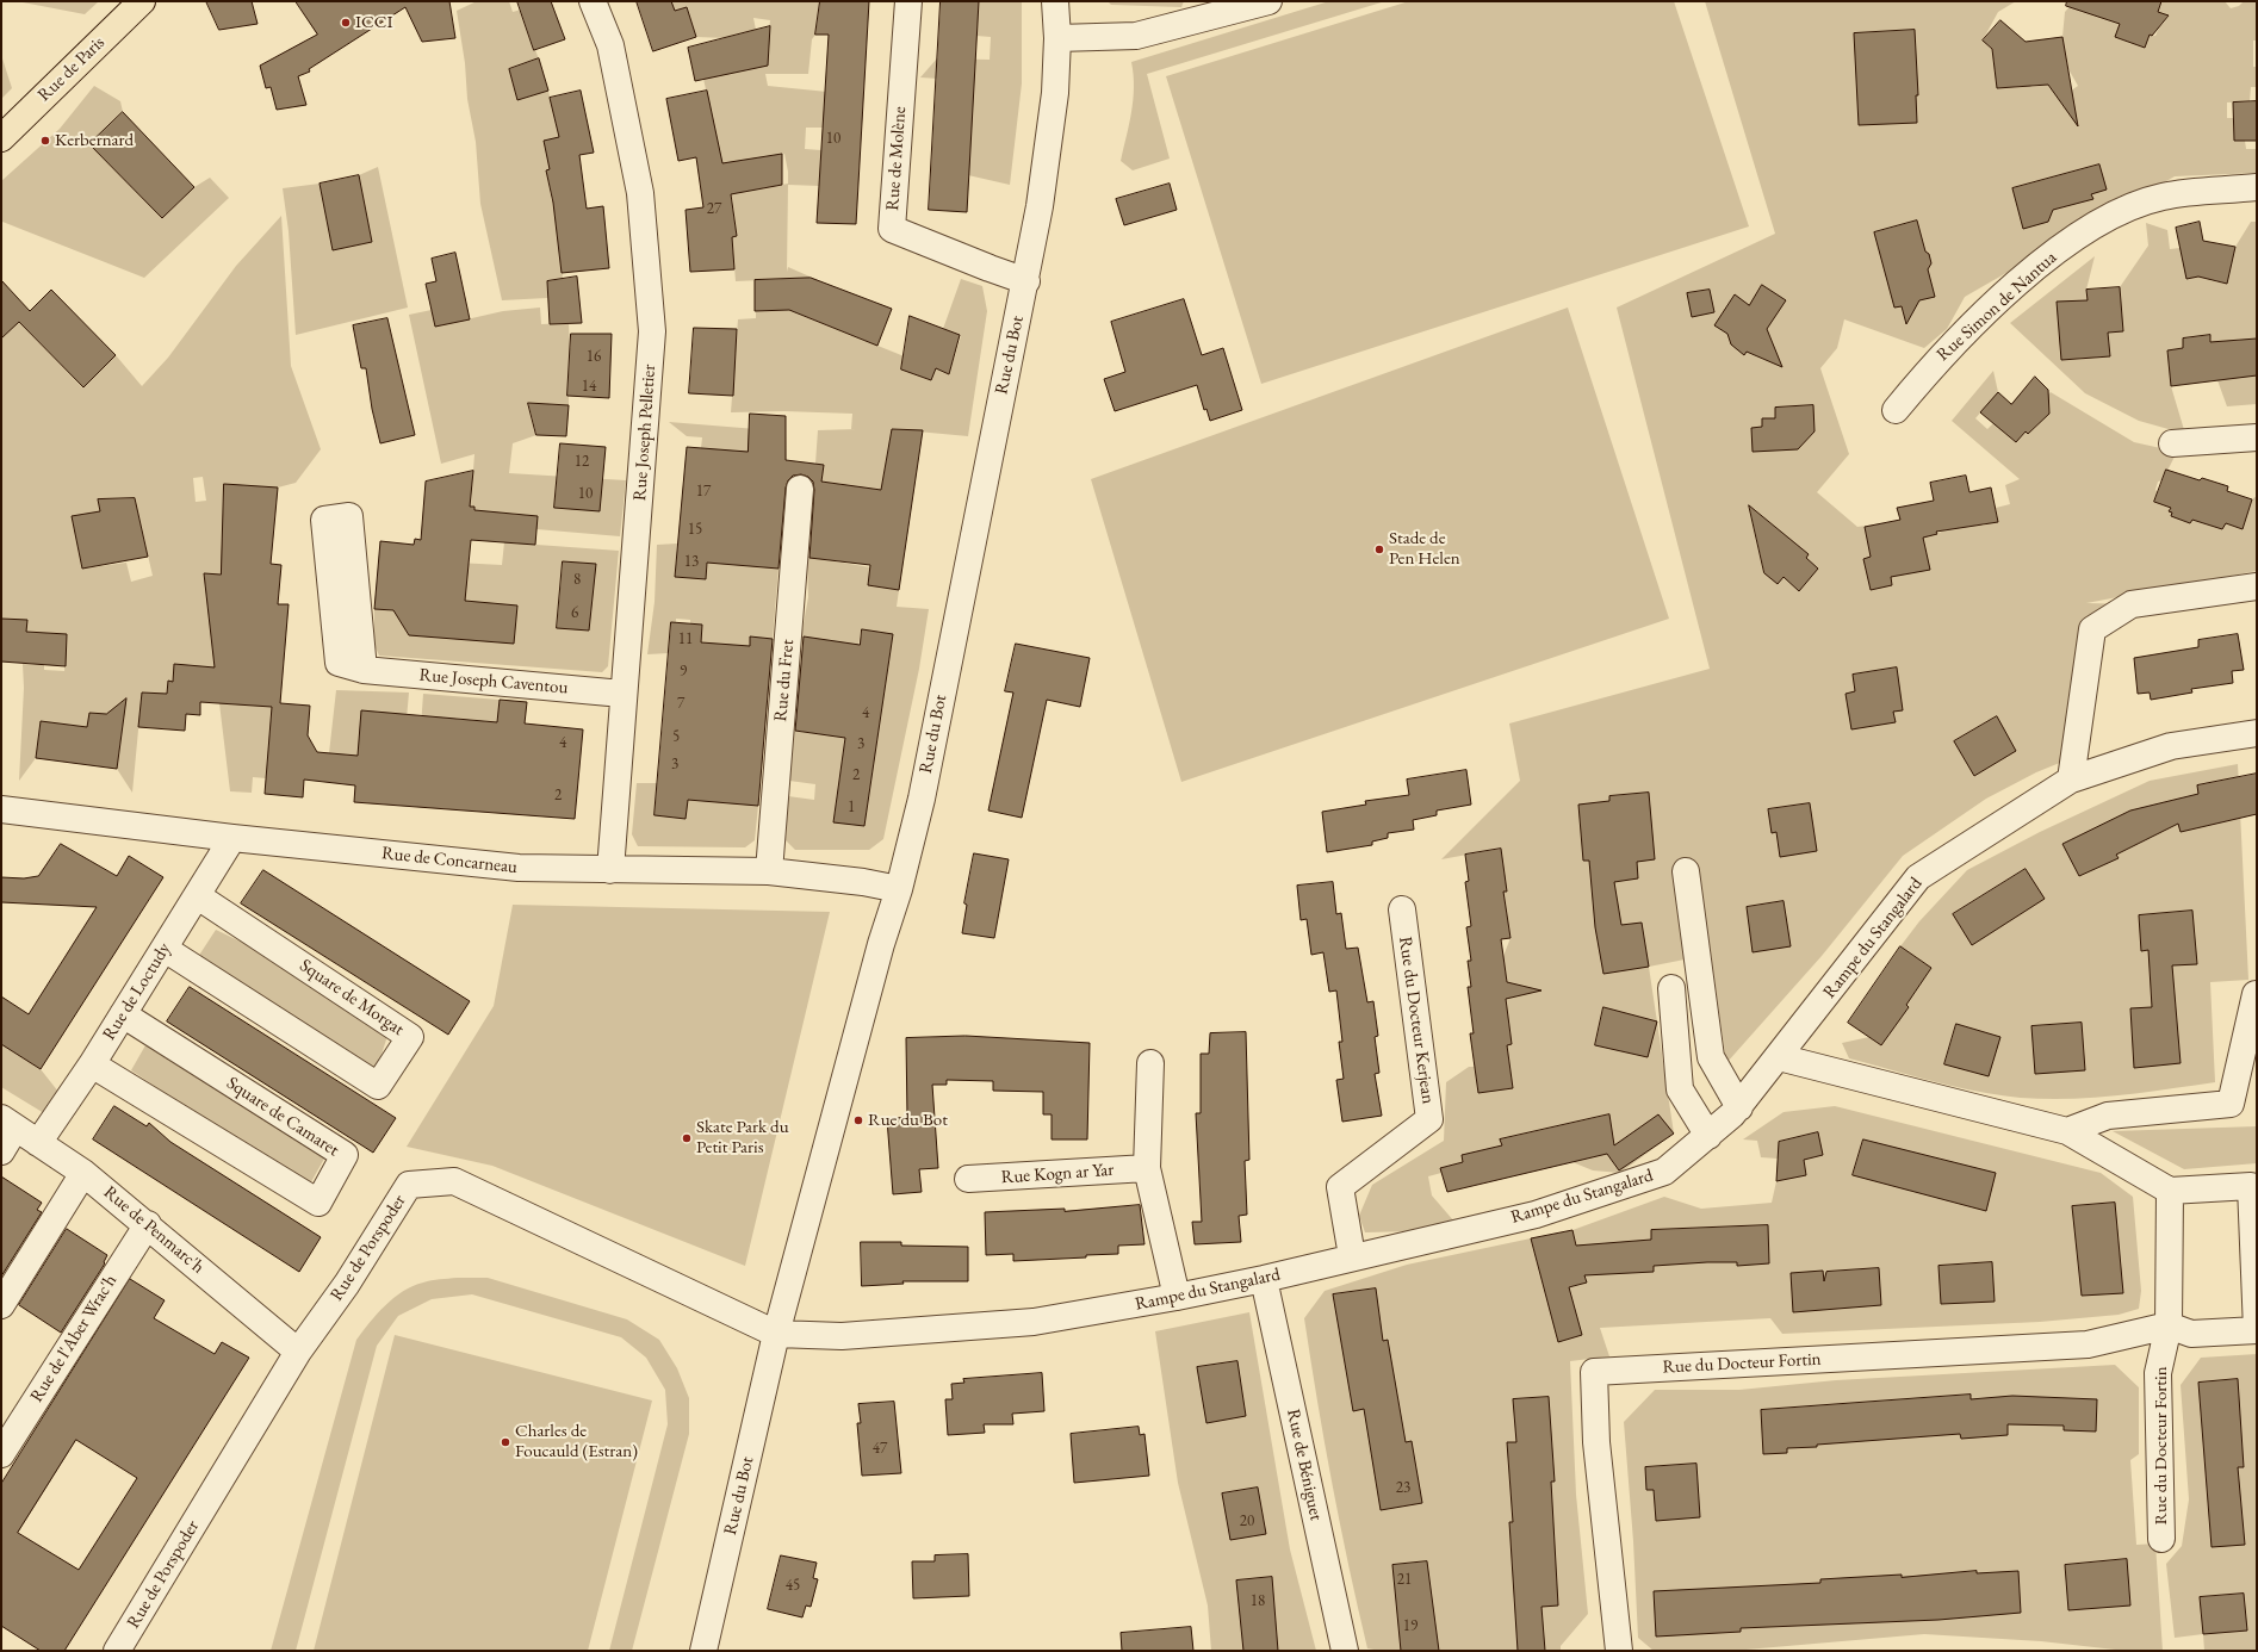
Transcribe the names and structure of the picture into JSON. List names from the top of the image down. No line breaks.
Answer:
{"streets":{"main road":["Rue de Paris"],"street":["Rue de Molène","Rue Simon de Nantua","Rue du Bot","Rue Joseph Pelletier","Rue du Fret","Rue Joseph Caventou","Rue de Concarneau","Rampe du Stangalard","Rue de Loctudy","Square de Morgat","Rue du Docteur Kerjean","Square de Camaret","Rue Kogn ar Yar","Rue de Penmarc'h","Rue de Porspoder","Rue de l'Aber Wrac'h","Rue du Docteur Fortin","Rue de Béniguet"]},"crossings":[["Rue de Molène","Rue du Bot"],["Rue du Bot","Rue de Concarneau"],["Rue du Bot","Rampe du Stangalard"],["Rue du Bot","Rue de Porspoder"],["Rue Joseph Pelletier","Rue Joseph Caventou"],["Rue Joseph Pelletier","Rue de Concarneau"],["Rue du Fret","Rue de Concarneau"],["Rue de Concarneau","Rue de Loctudy"],["Rampe du Stangalard","Rue du Docteur Kerjean"],["Rampe du Stangalard","Rue de Porspoder"],["Rampe du Stangalard","Rue de Béniguet"],["Rue de Loctudy","Square de Morgat"],["Rue de Loctudy","Square de Camaret"],["Rue de Loctudy","Rue de Penmarc'h"],["Rue de Penmarc'h","Rue de Porspoder"],["Rue de Penmarc'h","Rue de l'Aber Wrac'h"]],"places":["ICCI","Kerbernard","Stade de Pen Helen","Rue du Bot","Skate Park du Petit Paris","Charles de Foucauld (Estran)"],"house_numbers":["10","27","16","14","12","17","10","15","13","8","6","11","9","7","4","5","4","3","3","2","2","1","47","23","20","21","45","18","19"]}
